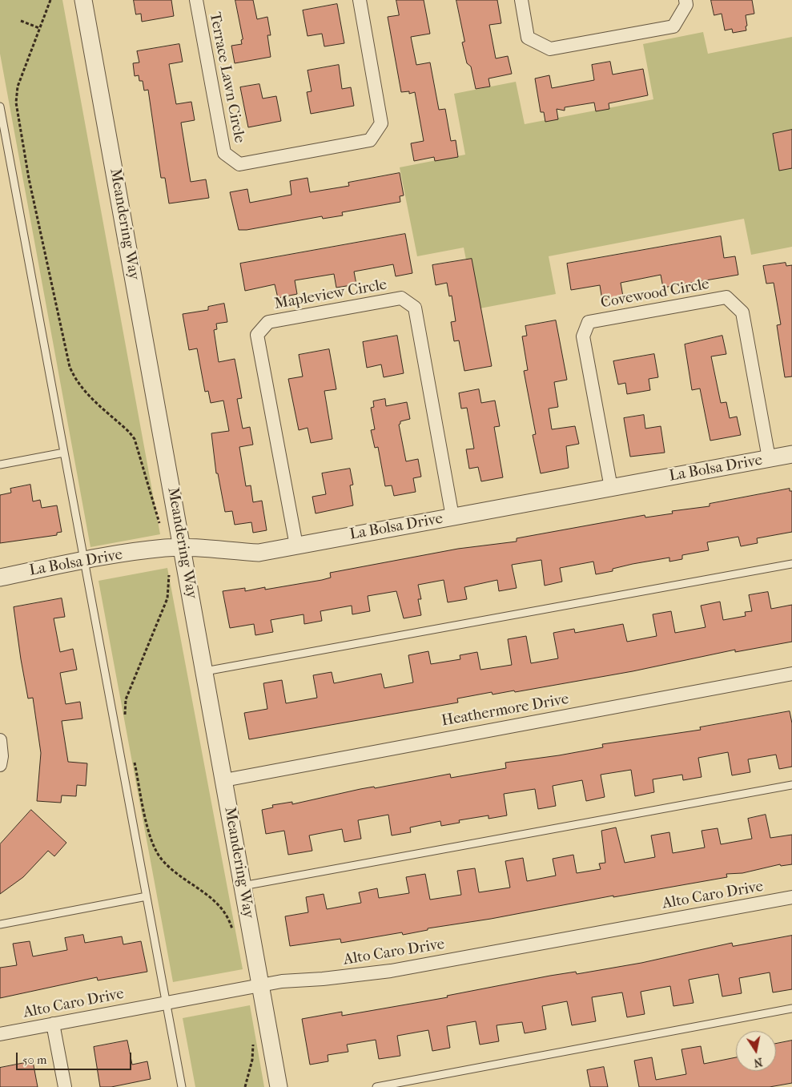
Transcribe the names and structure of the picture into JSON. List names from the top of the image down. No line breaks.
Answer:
{"streets":{"street":["Terrace Lawn Circle","Meandering Way","Covewood Circle","Mapleview Circle","La Bolsa Drive","Heathermore Drive","Alto Caro Drive"]},"crossings":[["Meandering Way","La Bolsa Drive"],["Meandering Way","Heathermore Drive"],["Meandering Way","Alto Caro Drive"],["Covewood Circle","La Bolsa Drive"],["Mapleview Circle","La Bolsa Drive"]],"scale_bar":"50 m","north":"bottom"}
